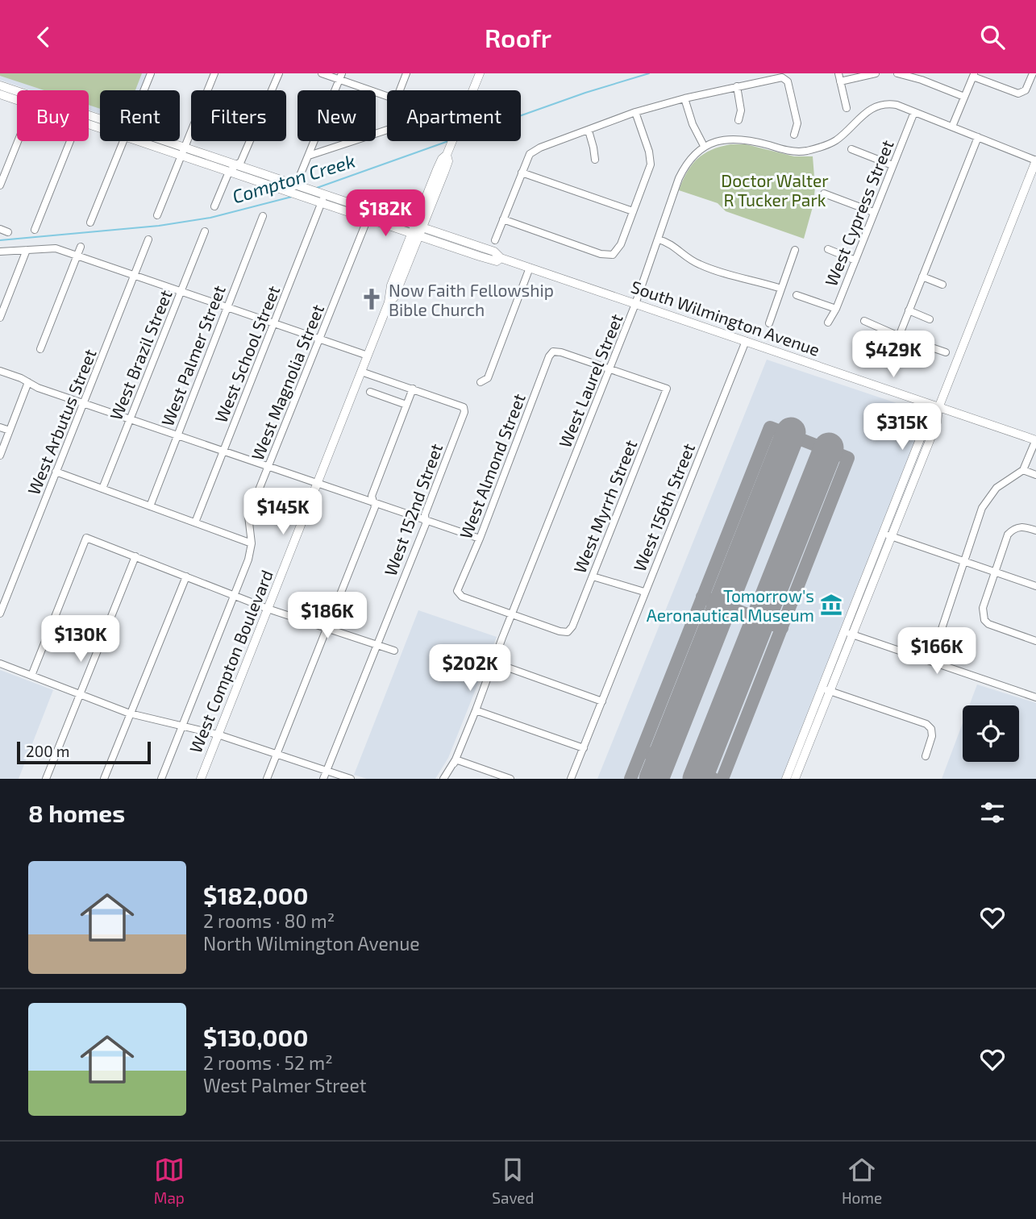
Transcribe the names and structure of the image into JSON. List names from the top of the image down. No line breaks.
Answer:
{"streets":{"main road":["South Wilmington Avenue","West Compton Boulevard"],"street":["West Cypress Street","West School Street","West Brazil Street","West Palmer Street","West Laurel Street","West Magnolia Street","West Arbutus Street","West Almond Street","West Myrrh Street","West 156th Street","West 152nd Street"]},"crossings":[["South Wilmington Avenue","West Laurel Street"],["South Wilmington Avenue","West 156th Street"],["South Wilmington Avenue","West Compton Boulevard"],["West Laurel Street","West Almond Street"],["West Laurel Street","West Myrrh Street"],["West Almond Street","West Myrrh Street"]],"water":["Compton Creek"],"parks":["Doctor Walter R Tucker Park"],"places":{"church":["Now Faith Fellowship Bible Church"],"museum":["Tomorrow's Aeronautical Museum"]},"scale_bar":"200 m","page":{"header":"Roofr","chip":["Buy","Rent","Filters","New","Apartment"],"price":["$182K","$429K","$315K","$145K","$186K","$130K","$166K","$202K"],"scale":"200 m","heading":"8 homes","list":[{"name":"$182,000","note":"2 rooms · 80 m² · North Wilmington Avenue"},{"name":"$130,000","note":"2 rooms · 52 m² · West Palmer Street"}],"tabs":["Map","Saved","Home"]}}
